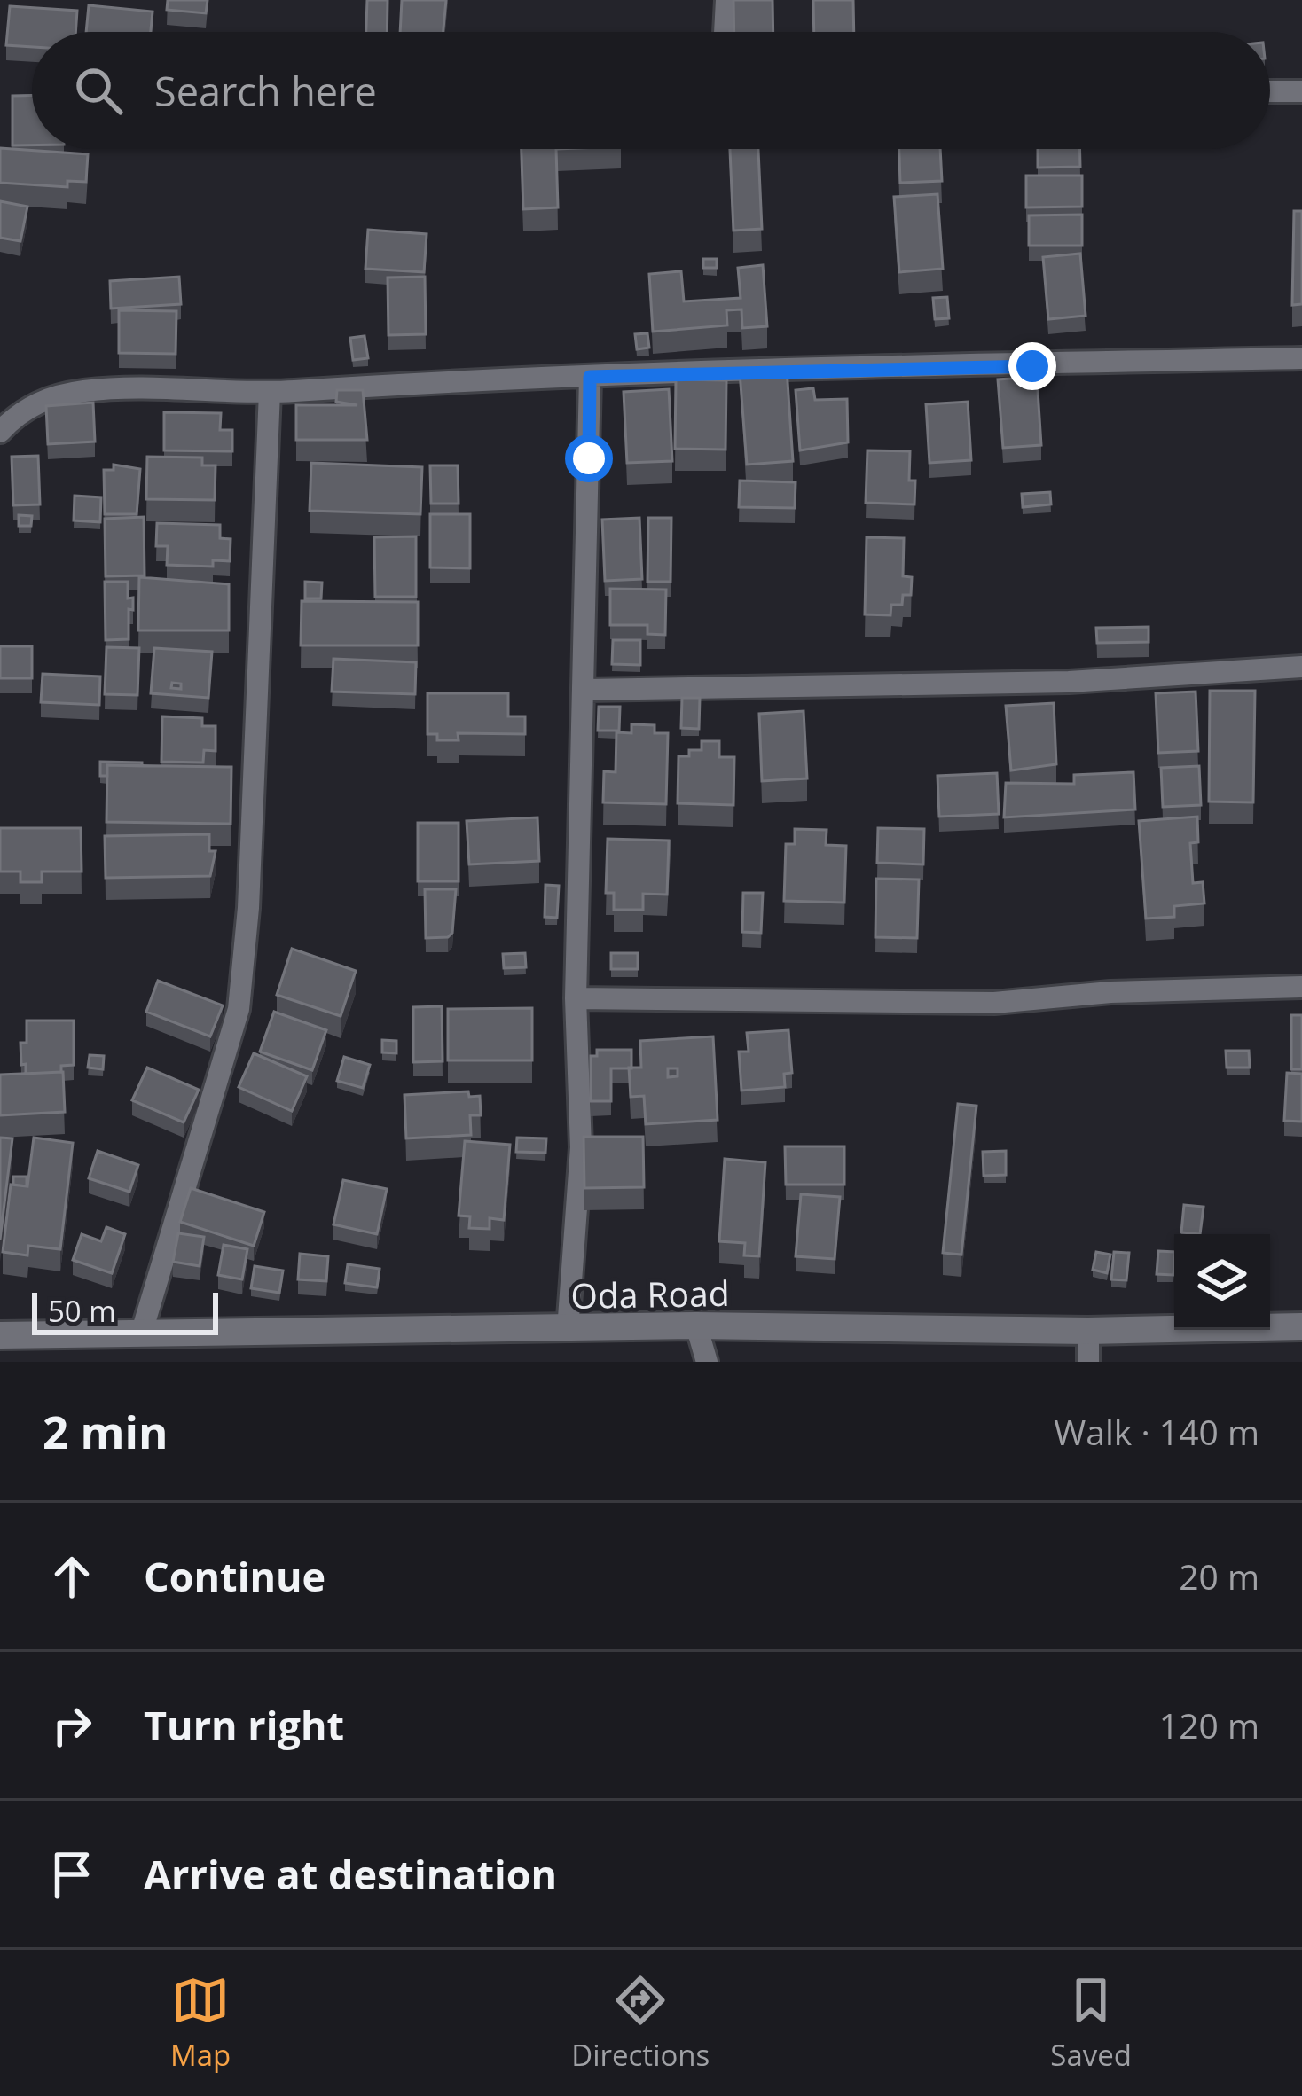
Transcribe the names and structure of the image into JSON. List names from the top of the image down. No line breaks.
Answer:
{"streets":{"street":["Oda Road"]},"scale_bar":"50 m","page":{"search":"Search here","scale":"50 m","heading":["2 min","Walk · 140 m"],"list":[["Continue","20 m"],["Turn right","120 m"],"Arrive at destination"],"nav":["Map","Directions","Saved"]}}
